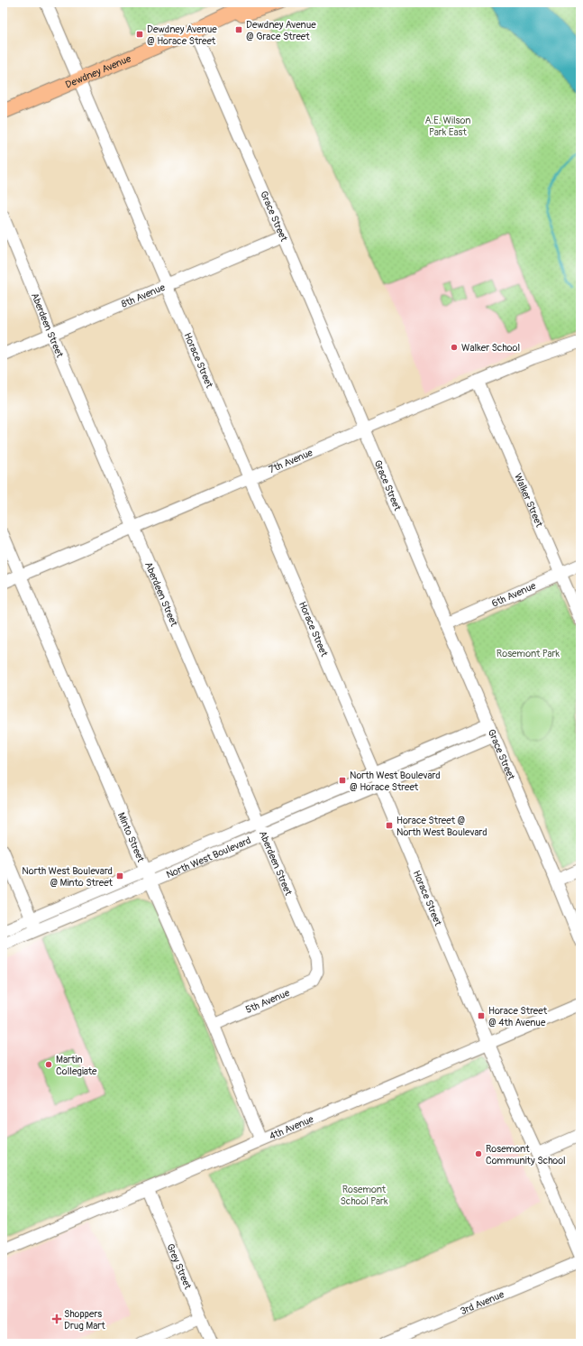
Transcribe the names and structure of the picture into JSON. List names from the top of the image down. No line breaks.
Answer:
{"streets":{"main road":["Dewdney Avenue"],"street":["Grace Street","8th Avenue","Aberdeen Street","Horace Street","7th Avenue","Walker Street","6th Avenue","Minto Street","North West Boulevard","5th Avenue","4th Avenue","Grey Street","3rd Avenue"]},"crossings":[["Dewdney Avenue","Grace Street"],["Dewdney Avenue","Horace Street"],["Grace Street","8th Avenue"],["Grace Street","7th Avenue"],["Grace Street","6th Avenue"],["Grace Street","North West Boulevard"],["8th Avenue","Aberdeen Street"],["8th Avenue","Horace Street"],["Aberdeen Street","7th Avenue"],["Aberdeen Street","North West Boulevard"],["Aberdeen Street","5th Avenue"],["Horace Street","7th Avenue"],["Horace Street","North West Boulevard"],["Horace Street","4th Avenue"],["7th Avenue","Walker Street"],["7th Avenue","Minto Street"],["Walker Street","6th Avenue"],["Minto Street","North West Boulevard"],["Minto Street","5th Avenue"],["Minto Street","4th Avenue"],["4th Avenue","Grey Street"]],"parks":["A.E. Wilson Park East","Rosemont Park","Rosemont School Park"],"places":{"transit":["Dewdney Avenue @ Grace Street","Dewdney Avenue @ Horace Street","North West Boulevard @ Horace Street","Horace Street @ North West Boulevard","North West Boulevard @ Minto Street","Horace Street @ 4th Avenue"],"other":["Walker School","Martin Collegiate","Rosemont Community School"],"health":["Shoppers Drug Mart"]}}
